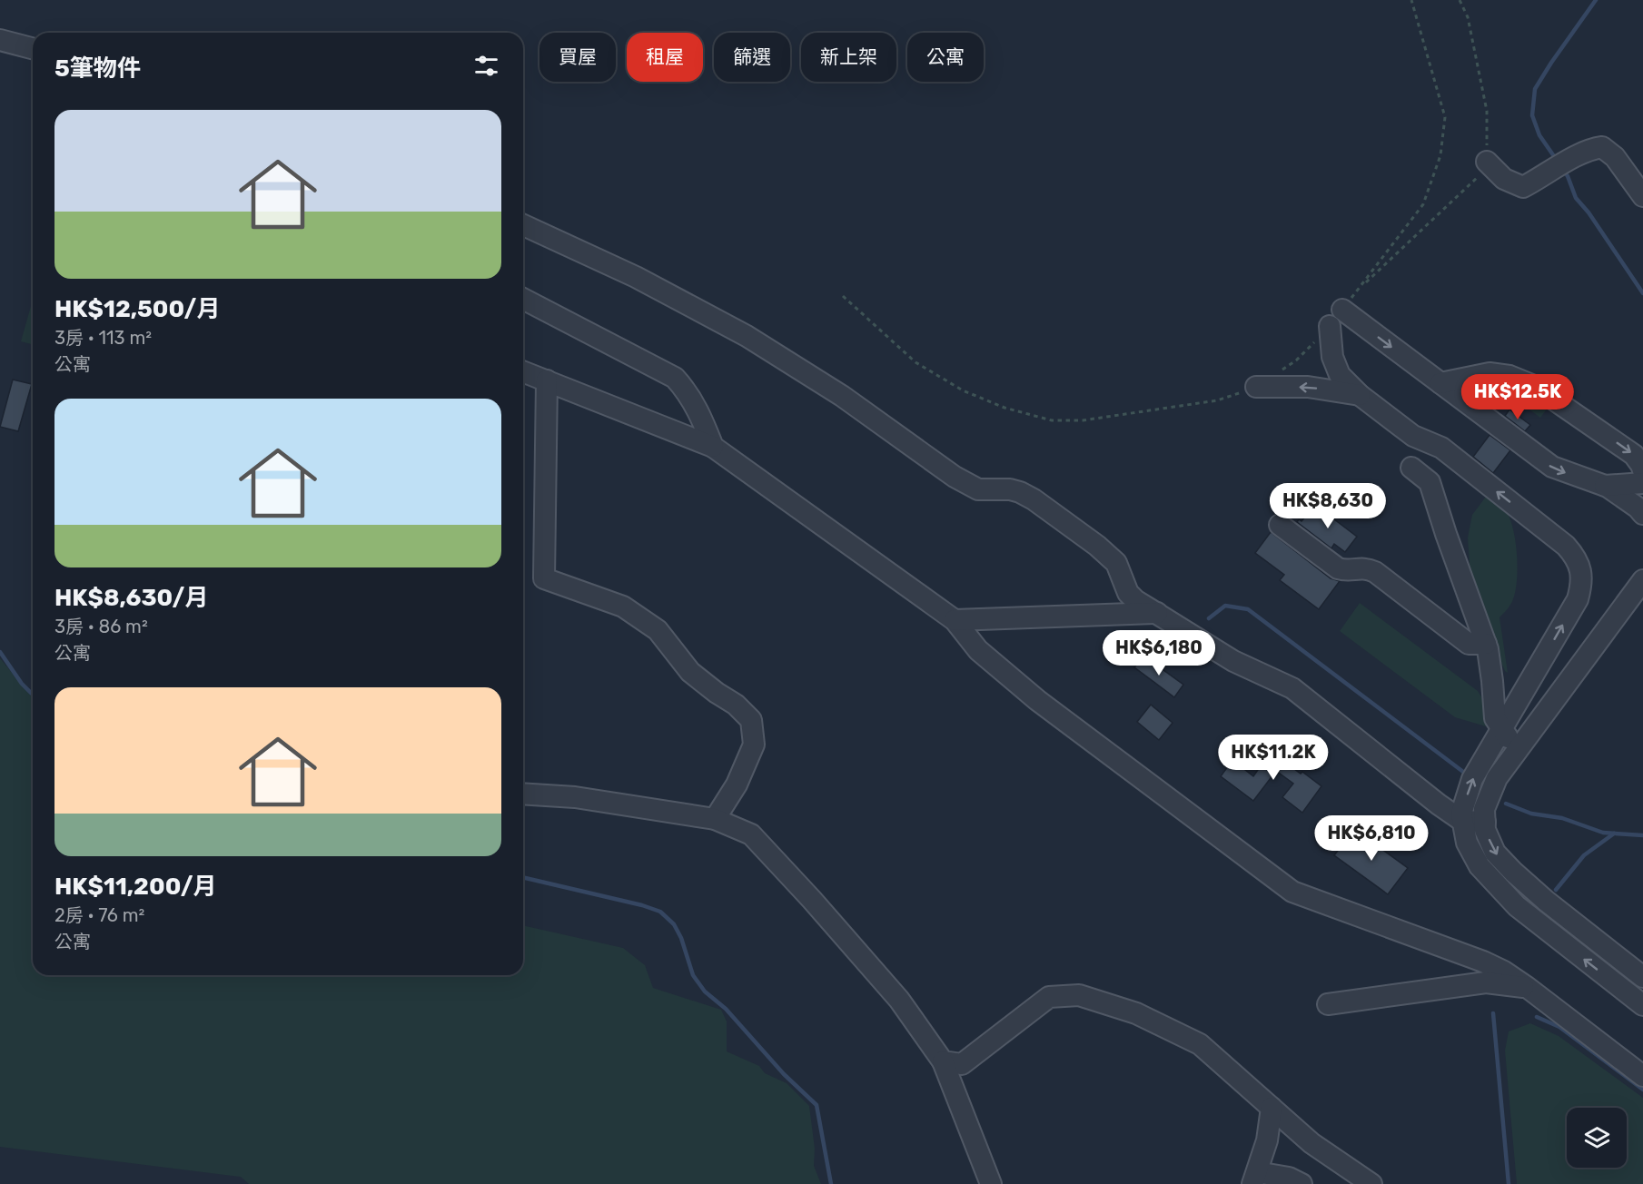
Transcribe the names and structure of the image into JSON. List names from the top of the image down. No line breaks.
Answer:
{"page":{"chip":["買屋","租屋","篩選","新上架","公寓"],"heading":"5筆物件","list":[{"name":"HK$12,500/月","note":"3房 · 113 m² · 公寓"},{"name":"HK$8,630/月","note":"3房 · 86 m² · 公寓"},{"name":"HK$11,200/月","note":"2房 · 76 m² · 公寓"}],"price":["HK$12.5K","HK$8,630","HK$6,180","HK$11.2K","HK$6,810"]}}
